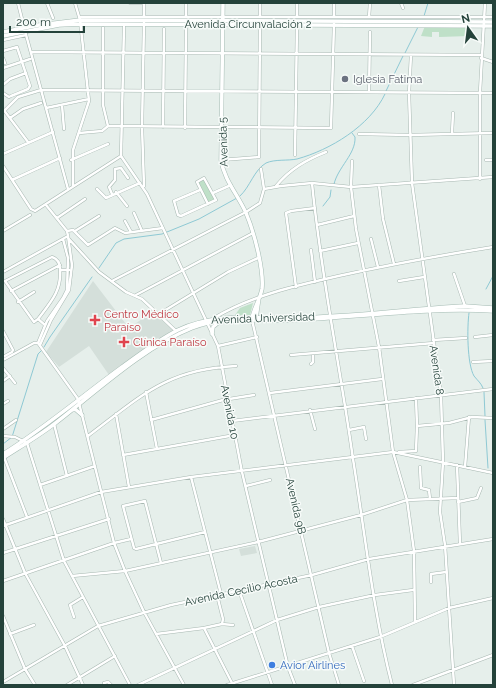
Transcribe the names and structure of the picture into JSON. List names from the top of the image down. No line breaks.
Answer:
{"streets":{"street":["Avenida Circunvalación 2","Avenida 5","Avenida Universidad","Avenida 8","Avenida 10","Avenida 9B","Avenida Cecilio Acosta"]},"crossings":[["Avenida Circunvalación 2","Avenida 5"],["Avenida 5","Avenida Universidad"],["Avenida 5","Avenida 9B"],["Avenida Universidad","Avenida 8"],["Avenida Universidad","Avenida 10"],["Avenida Universidad","Avenida 9B"],["Avenida 8","Avenida Cecilio Acosta"],["Avenida 10","Avenida Cecilio Acosta"],["Avenida 9B","Avenida Cecilio Acosta"]],"places":{"other":["Iglesia Fatima","Avior Airlines"],"health":["Centro Médico Paraíso","Clínica Paraíso"]},"scale_bar":"200 m","north":"top"}
